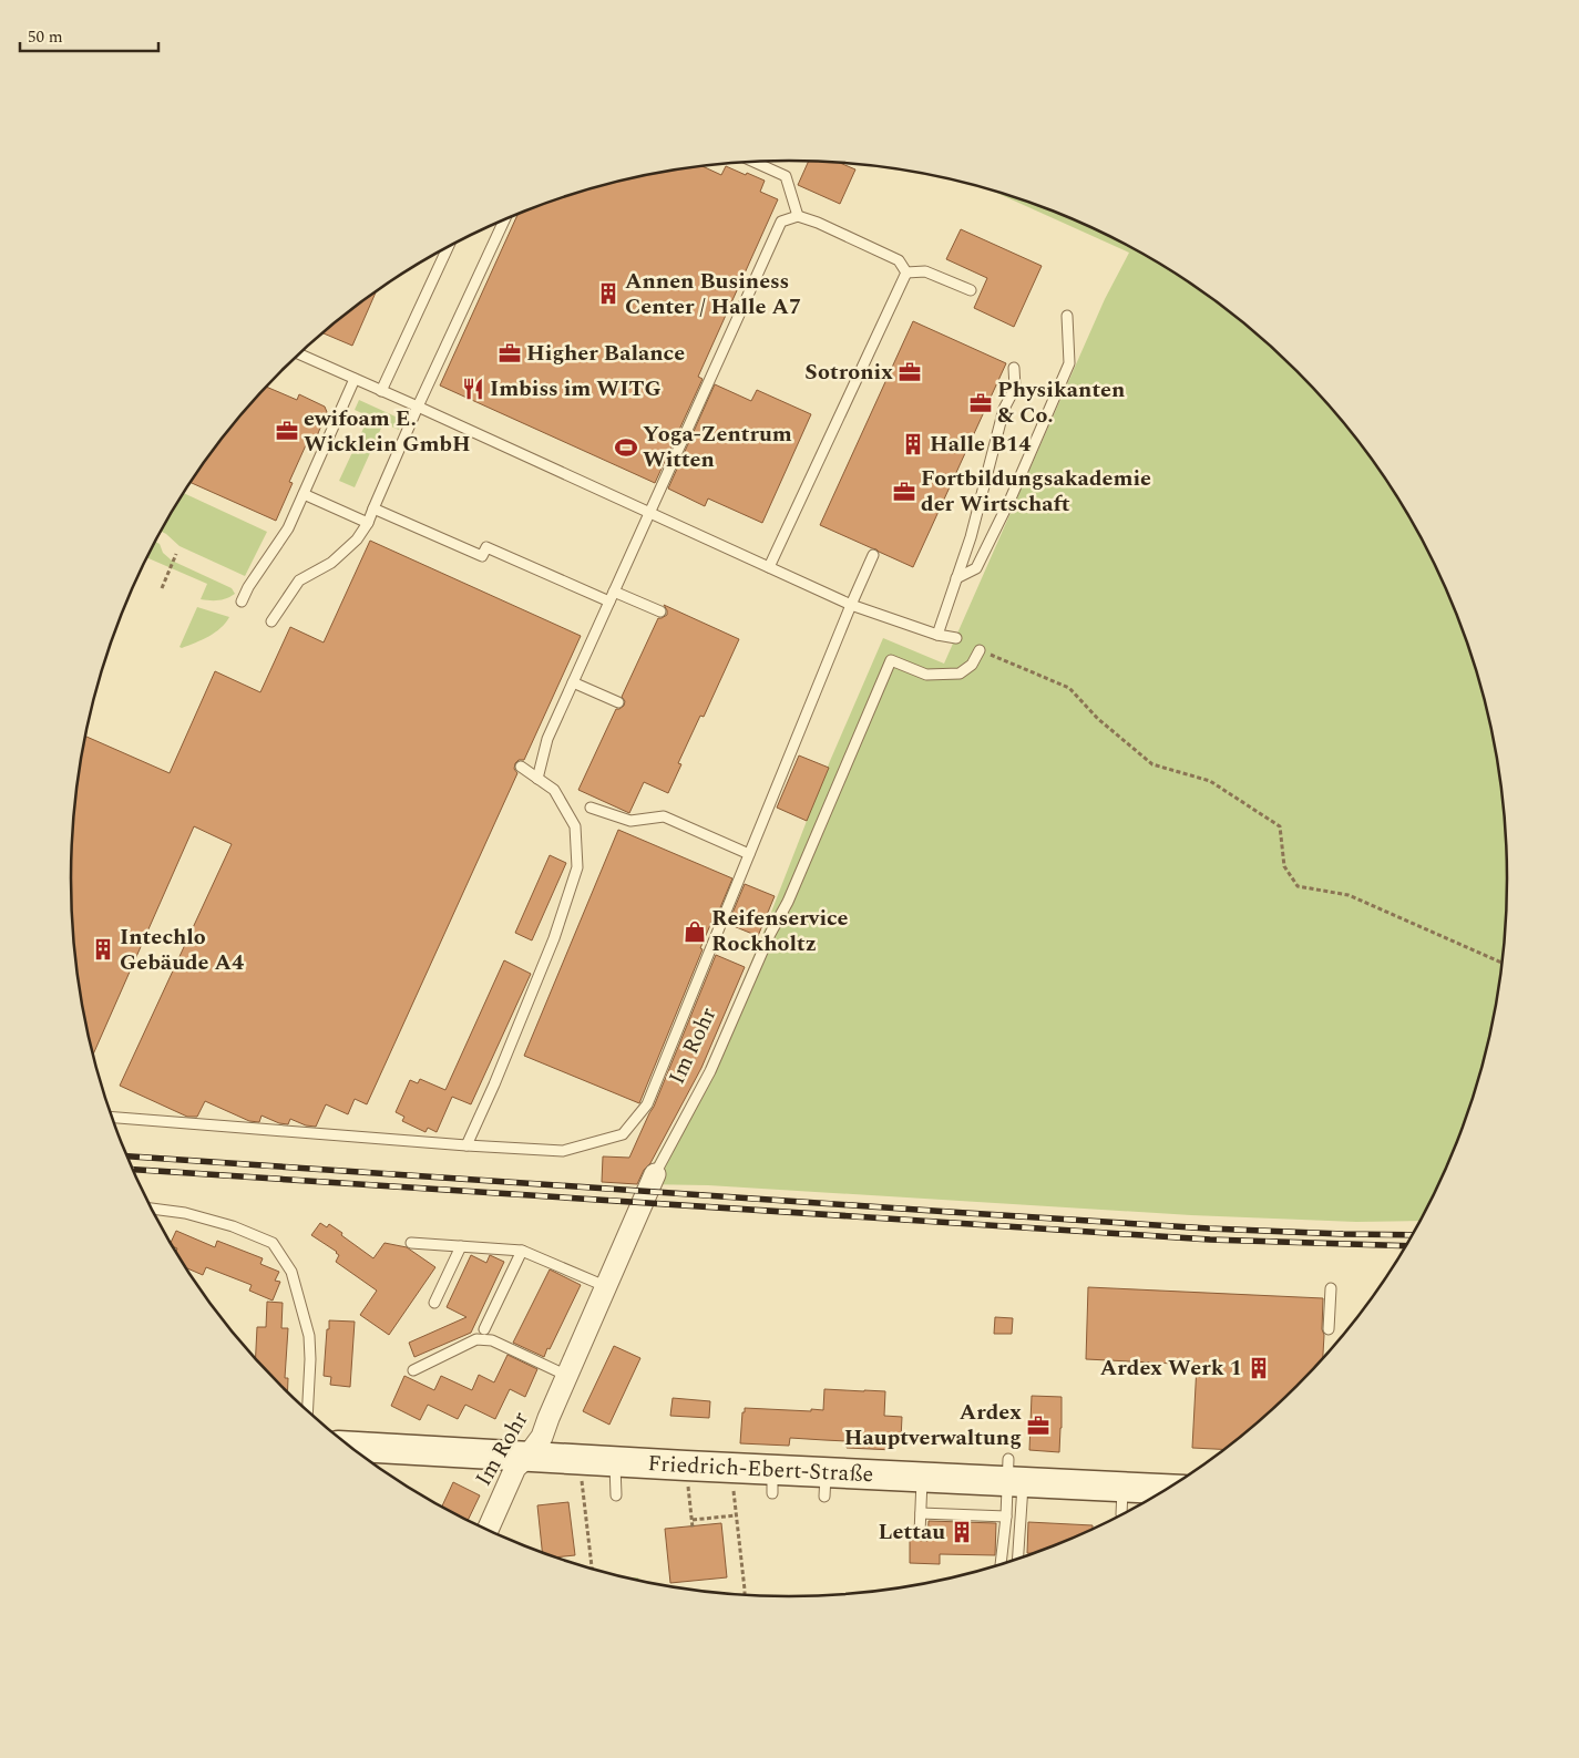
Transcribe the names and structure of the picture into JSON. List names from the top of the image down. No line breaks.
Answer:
{"streets":{"street":["Im Rohr","Friedrich-Ebert-Straße"]},"crossings":[["Im Rohr","Friedrich-Ebert-Straße"]],"places":{"building":["Annen Business Center / Halle A7","Halle B14","Intechlo Gebäude A4","Ardex Werk 1","Lettau"],"office":["Higher Balance","Sotronix","Physikanten & Co.","ewifoam E. Wicklein GmbH","Fortbildungsakademie der Wirtschaft","Ardex Hauptverwaltung"],"restaurant":["Imbiss im WITG"],"sports":["Yoga-Zentrum Witten"],"shop":["Reifenservice Rockholtz"]},"scale_bar":"50 m"}
